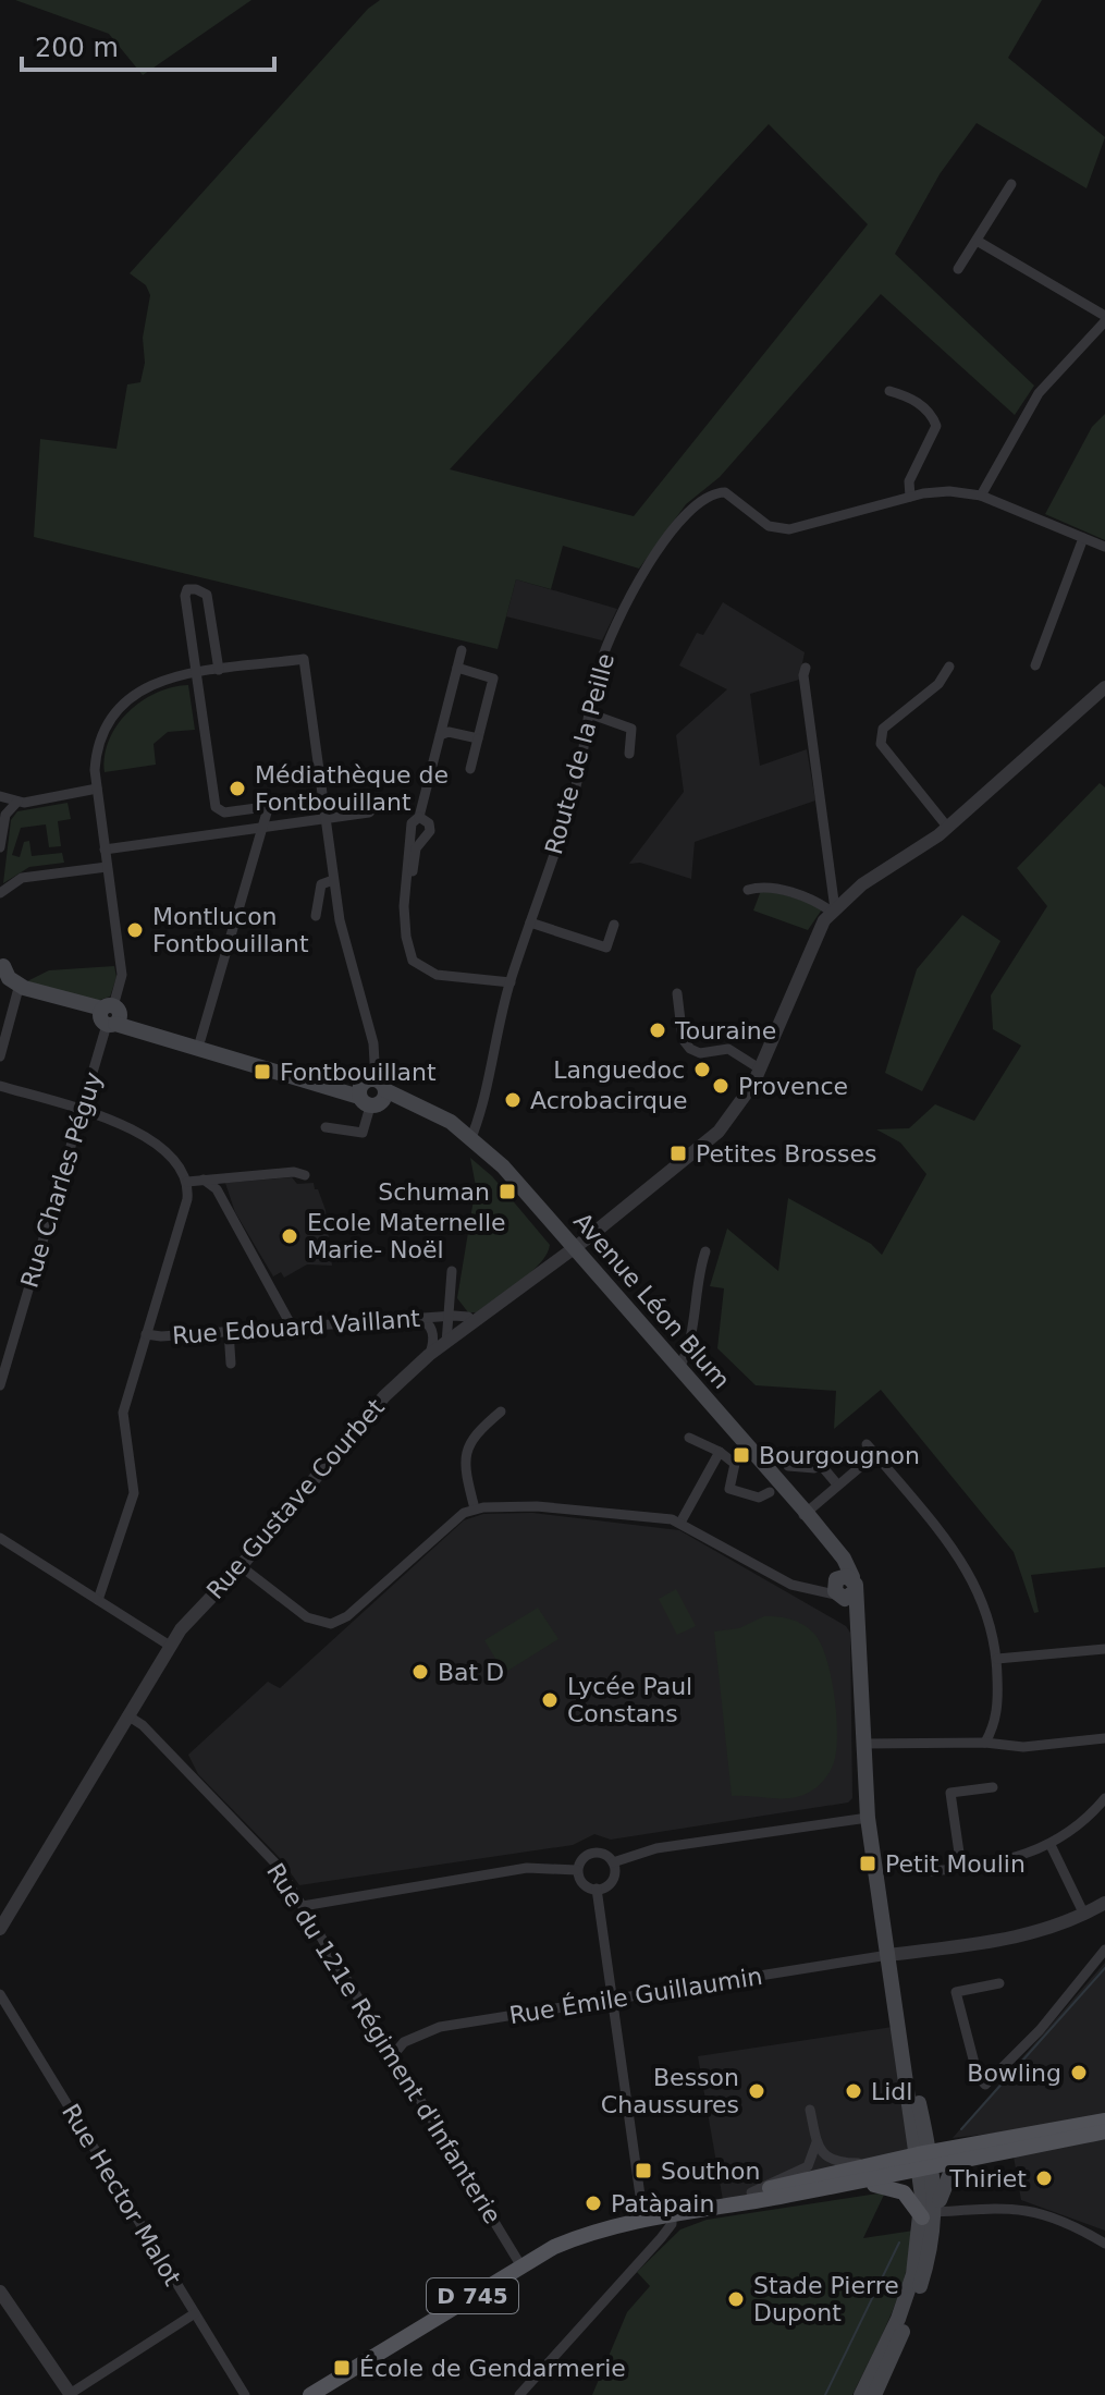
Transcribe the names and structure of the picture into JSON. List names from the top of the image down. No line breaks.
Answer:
{"streets":{"main road":["Avenue Léon Blum","D 745"],"street":["Route de la Peille","Rue Charles Péguy","Rue Edouard Vaillant","Rue Gustave Courbet","Rue Émile Guillaumin","Rue du 121e Régiment d'Infanterie","Rue Hector Malot"]},"crossings":[["Route de la Peille","Avenue Léon Blum"],["Rue Charles Péguy","Avenue Léon Blum"],["Avenue Léon Blum","Rue Gustave Courbet"],["Avenue Léon Blum","Rue Émile Guillaumin"],["Avenue Léon Blum","D 745"],["Rue Gustave Courbet","Rue du 121e Régiment d'Infanterie"],["Rue Émile Guillaumin","Rue du 121e Régiment d'Infanterie"],["Rue du 121e Régiment d'Infanterie","D 745"]],"places":{"other":["Médiathèque de Fontbouillant","Montlucon Fontbouillant","Touraine","Languedoc","Provence","Acrobacirque","Ecole Maternelle Marie- Noël","Bat D","Lycée Paul Constans","Bowling","Besson Chaussures","Lidl","Thiriet","Patàpain","Stade Pierre Dupont"],"transit":["Fontbouillant","Petites Brosses","Schuman","Bourgougnon","Petit Moulin","Southon","École de Gendarmerie"]},"scale_bar":"200 m"}
